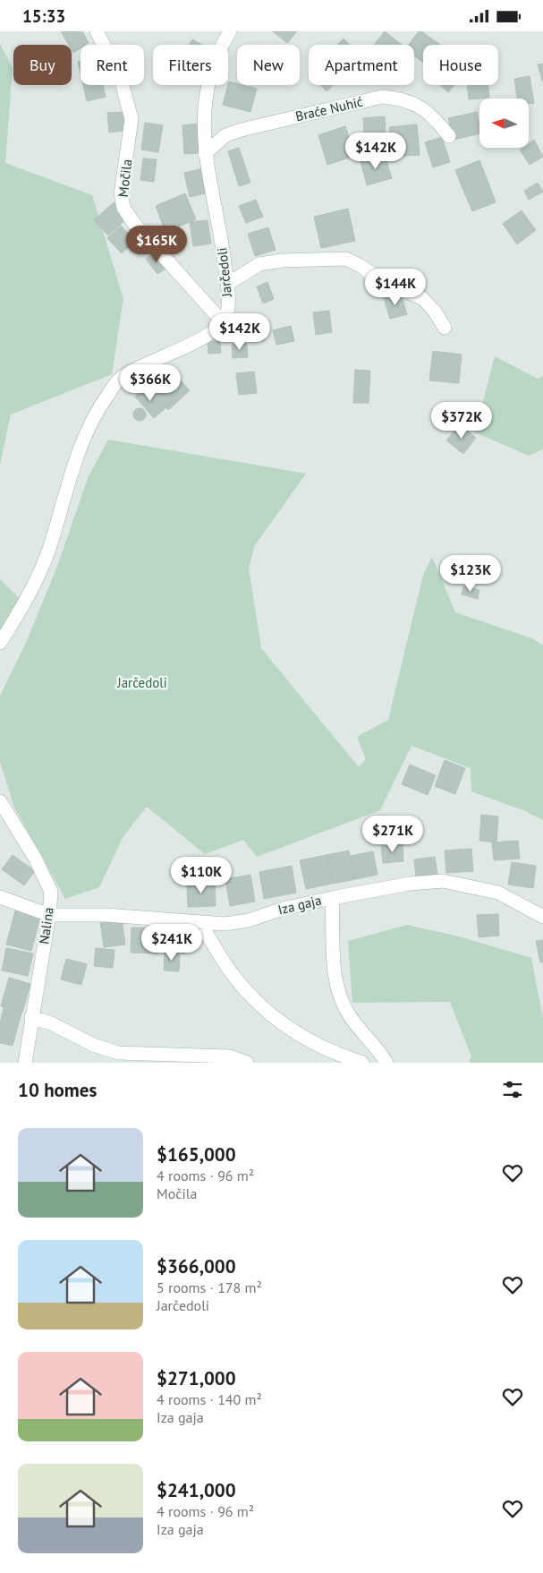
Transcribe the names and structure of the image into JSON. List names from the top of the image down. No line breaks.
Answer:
{"streets":{"street":["Braće Nuhić","Močila","Jarčedoli","Iza gaja","Nalina"]},"crossings":[["Braće Nuhić","Jarčedoli"],["Močila","Jarčedoli"],["Iza gaja","Nalina"]],"parks":["Jarčedoli"],"north":"left","page":{"status":"15:33","chip":["Buy","Rent","Filters","New","Apartment","House"],"price":["$142K","$165K","$144K","$142K","$366K","$372K","$123K","$271K","$110K","$241K"],"heading":"10 homes","list":[{"name":"$165,000","note":"4 rooms · 96 m² · Močila"},{"name":"$366,000","note":"5 rooms · 178 m² · Jarčedoli"},{"name":"$271,000","note":"4 rooms · 140 m² · Iza gaja"},{"name":"$241,000","note":"4 rooms · 96 m² · Iza gaja"}]}}
